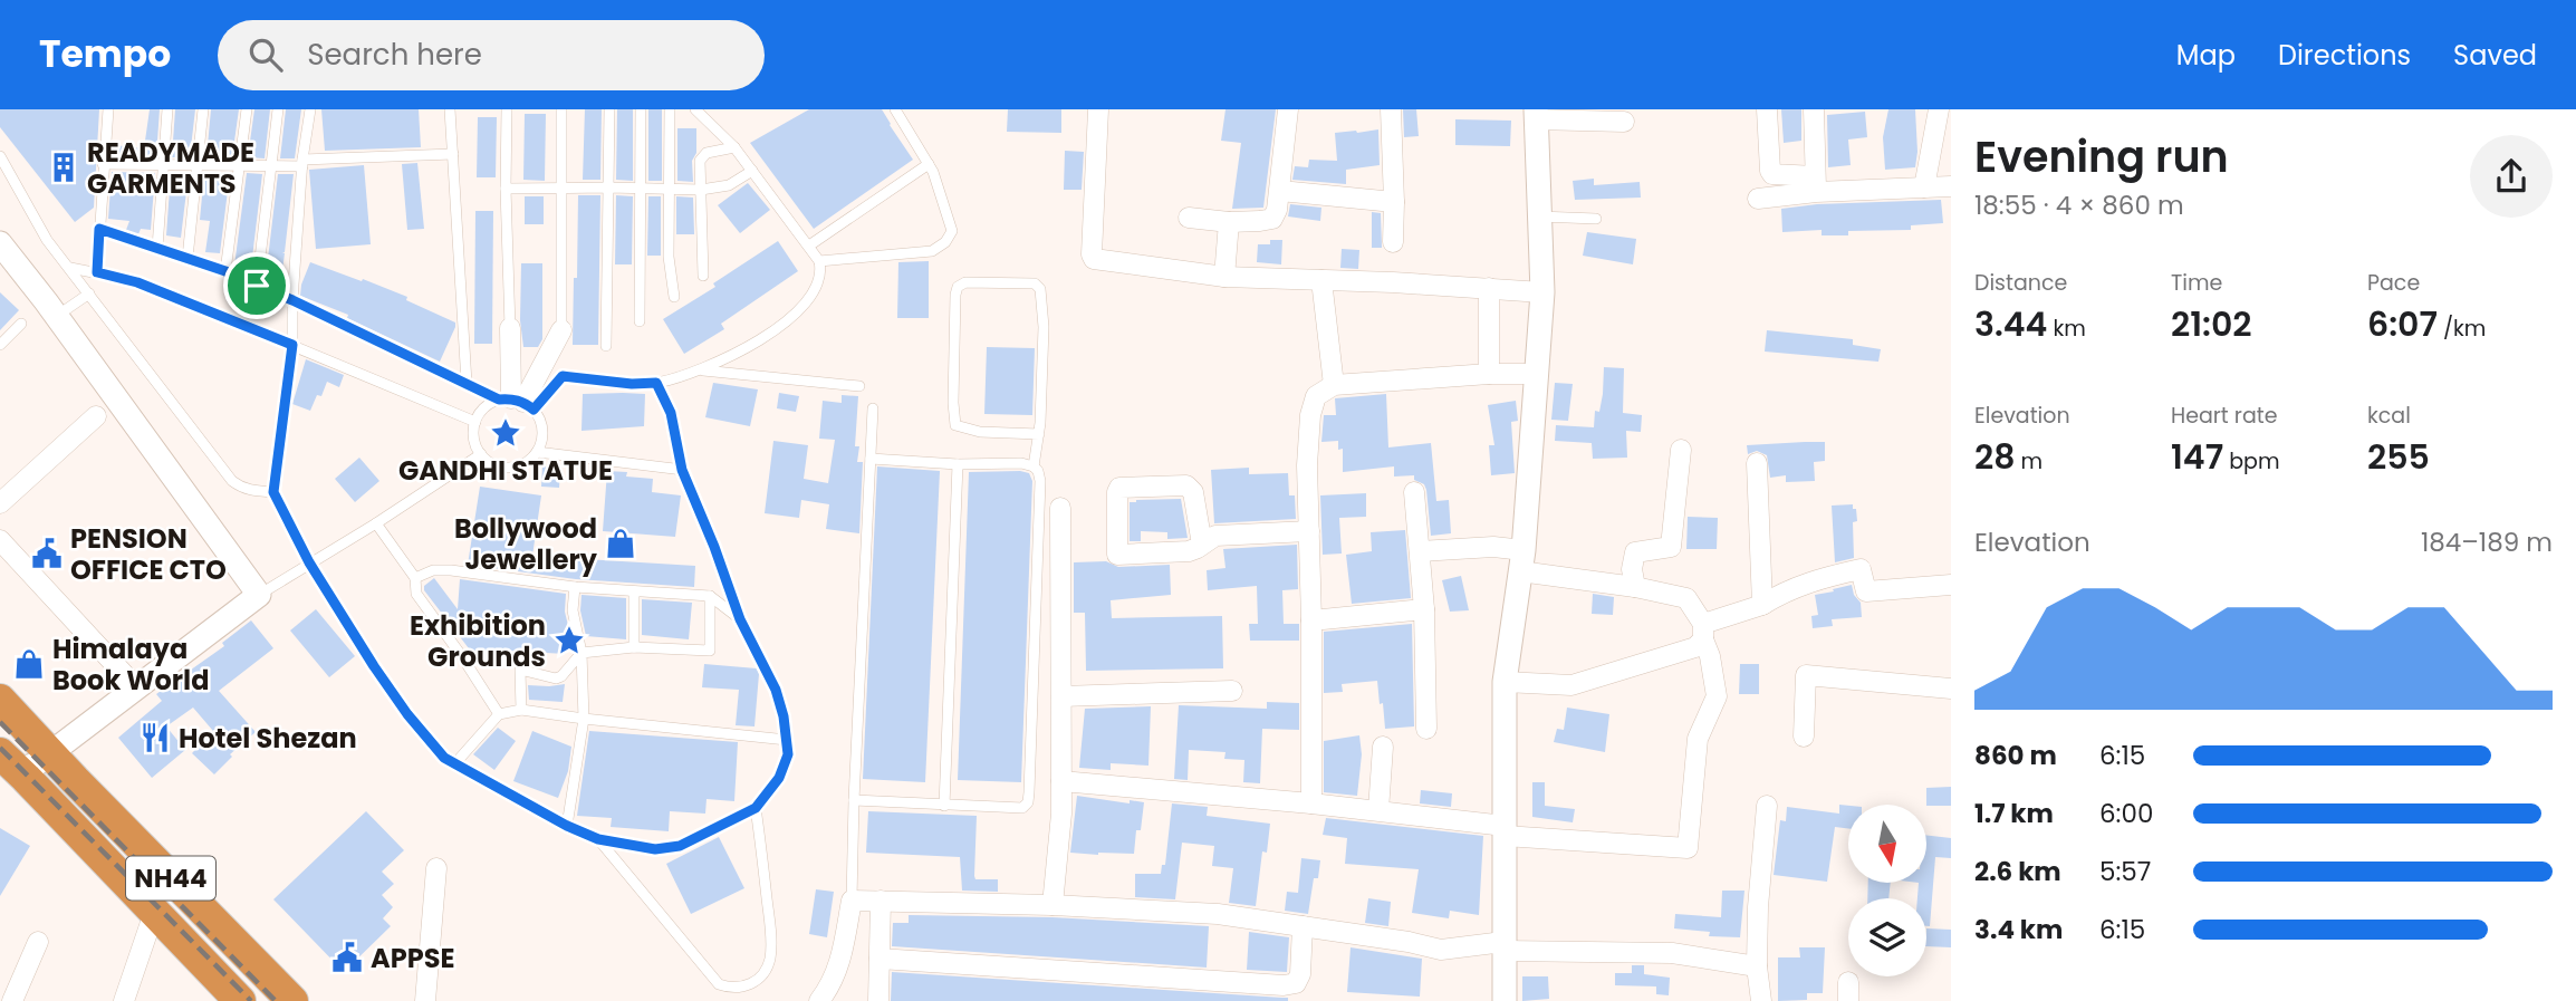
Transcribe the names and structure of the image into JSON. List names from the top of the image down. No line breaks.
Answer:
{"streets":{"highway":["NH44"]},"places":{"building":["READYMADE GARMENTS"],"place":["GANDHI STATUE","Exhibition Grounds"],"shop":["Bollywood Jewellery","Himalaya Book World"],"public building":["PENSION OFFICE CTO","APPSE"],"restaurant":["Hotel Shezan"]},"north":"bottom","page":{"header":"Tempo","search":"Search here","nav":["Map","Directions","Saved"],"heading":["Evening run","18:55 · 4 × 860 m"],"stats":[["Distance","3.44 km"],["Time","21:02"],["Pace","6:07 /km"],["Elevation","28 m"],["Heart rate","147 bpm"],["kcal","255"]],"chart":["Elevation","184–189 m"],"list":[{"name":"860 m","note":"6:15"},{"name":"1.7 km","note":"6:00"},{"name":"2.6 km","note":"5:57"},{"name":"3.4 km","note":"6:15"}]}}
